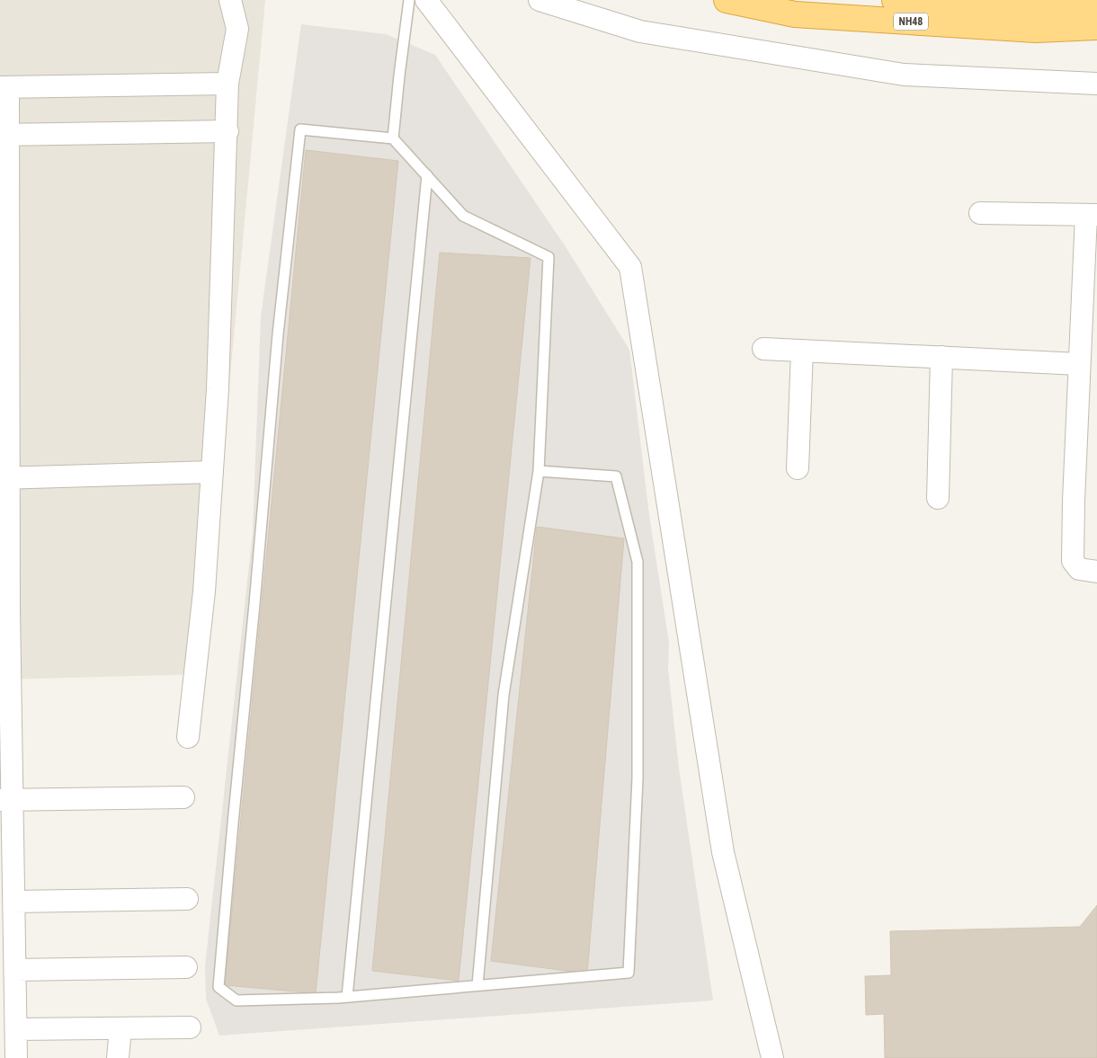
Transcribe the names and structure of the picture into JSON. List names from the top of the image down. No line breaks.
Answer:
{"streets":{"highway":["NH48"]}}
